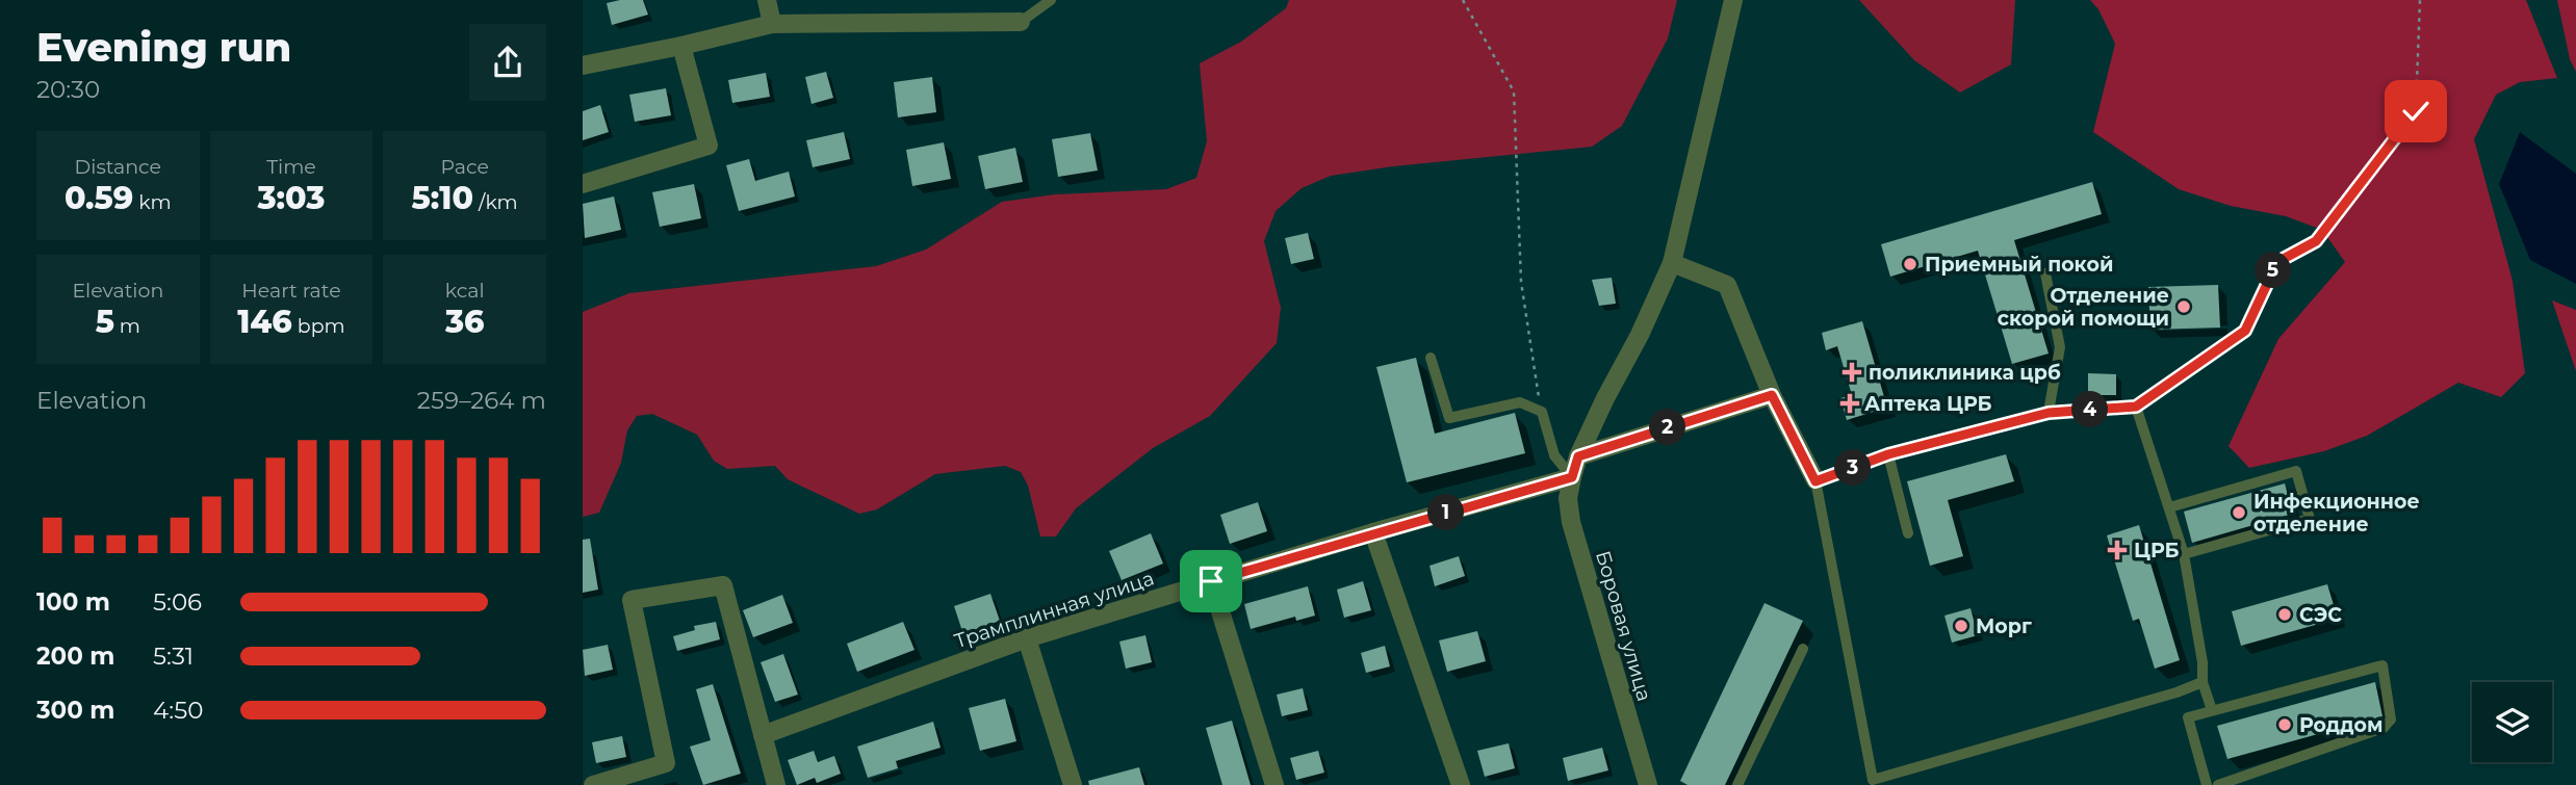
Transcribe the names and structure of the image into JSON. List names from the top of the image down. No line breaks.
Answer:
{"streets":{"street":["Трамплинная улица","Боровая улица"]},"crossings":[["Трамплинная улица","Боровая улица"]],"places":{"other":["Приемный покой","Отделение скорой помощи","Инфекционное отделение","СЭС","Морг","Роддом"],"health":["поликлиника црб","Аптека ЦРБ","ЦРБ"]},"page":{"heading":["Evening run","20:30"],"stats":[["Distance","0.59 km"],["Time","3:03"],["Pace","5:10 /km"],["Elevation","5 m"],["Heart rate","146 bpm"],["kcal","36"]],"pins":["5","4","2","3","1"],"chart":["Elevation","259–264 m"],"list":[{"name":"100 m","note":"5:06"},{"name":"200 m","note":"5:31"},{"name":"300 m","note":"4:50"}]}}
